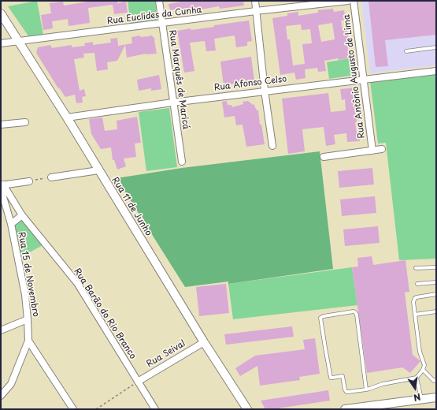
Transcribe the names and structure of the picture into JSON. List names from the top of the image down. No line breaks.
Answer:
{"streets":{"street":["Rua Euclides da Cunha","Rua Antônio Augusto de Lima","Rua Marquês de Maricá","Rua Afonso Celso","Rua 11 de Junho","Rua 15 de Novembro","Rua Barão do Rio Branco","Rua Seival"]},"crossings":[["Rua Euclides da Cunha","Rua Marquês de Maricá"],["Rua Euclides da Cunha","Rua 11 de Junho"],["Rua Antônio Augusto de Lima","Rua Afonso Celso"],["Rua Marquês de Maricá","Rua Afonso Celso"],["Rua Afonso Celso","Rua 11 de Junho"],["Rua 11 de Junho","Rua Seival"],["Rua 15 de Novembro","Rua Barão do Rio Branco"],["Rua Barão do Rio Branco","Rua Seival"]],"north":"bottom"}
